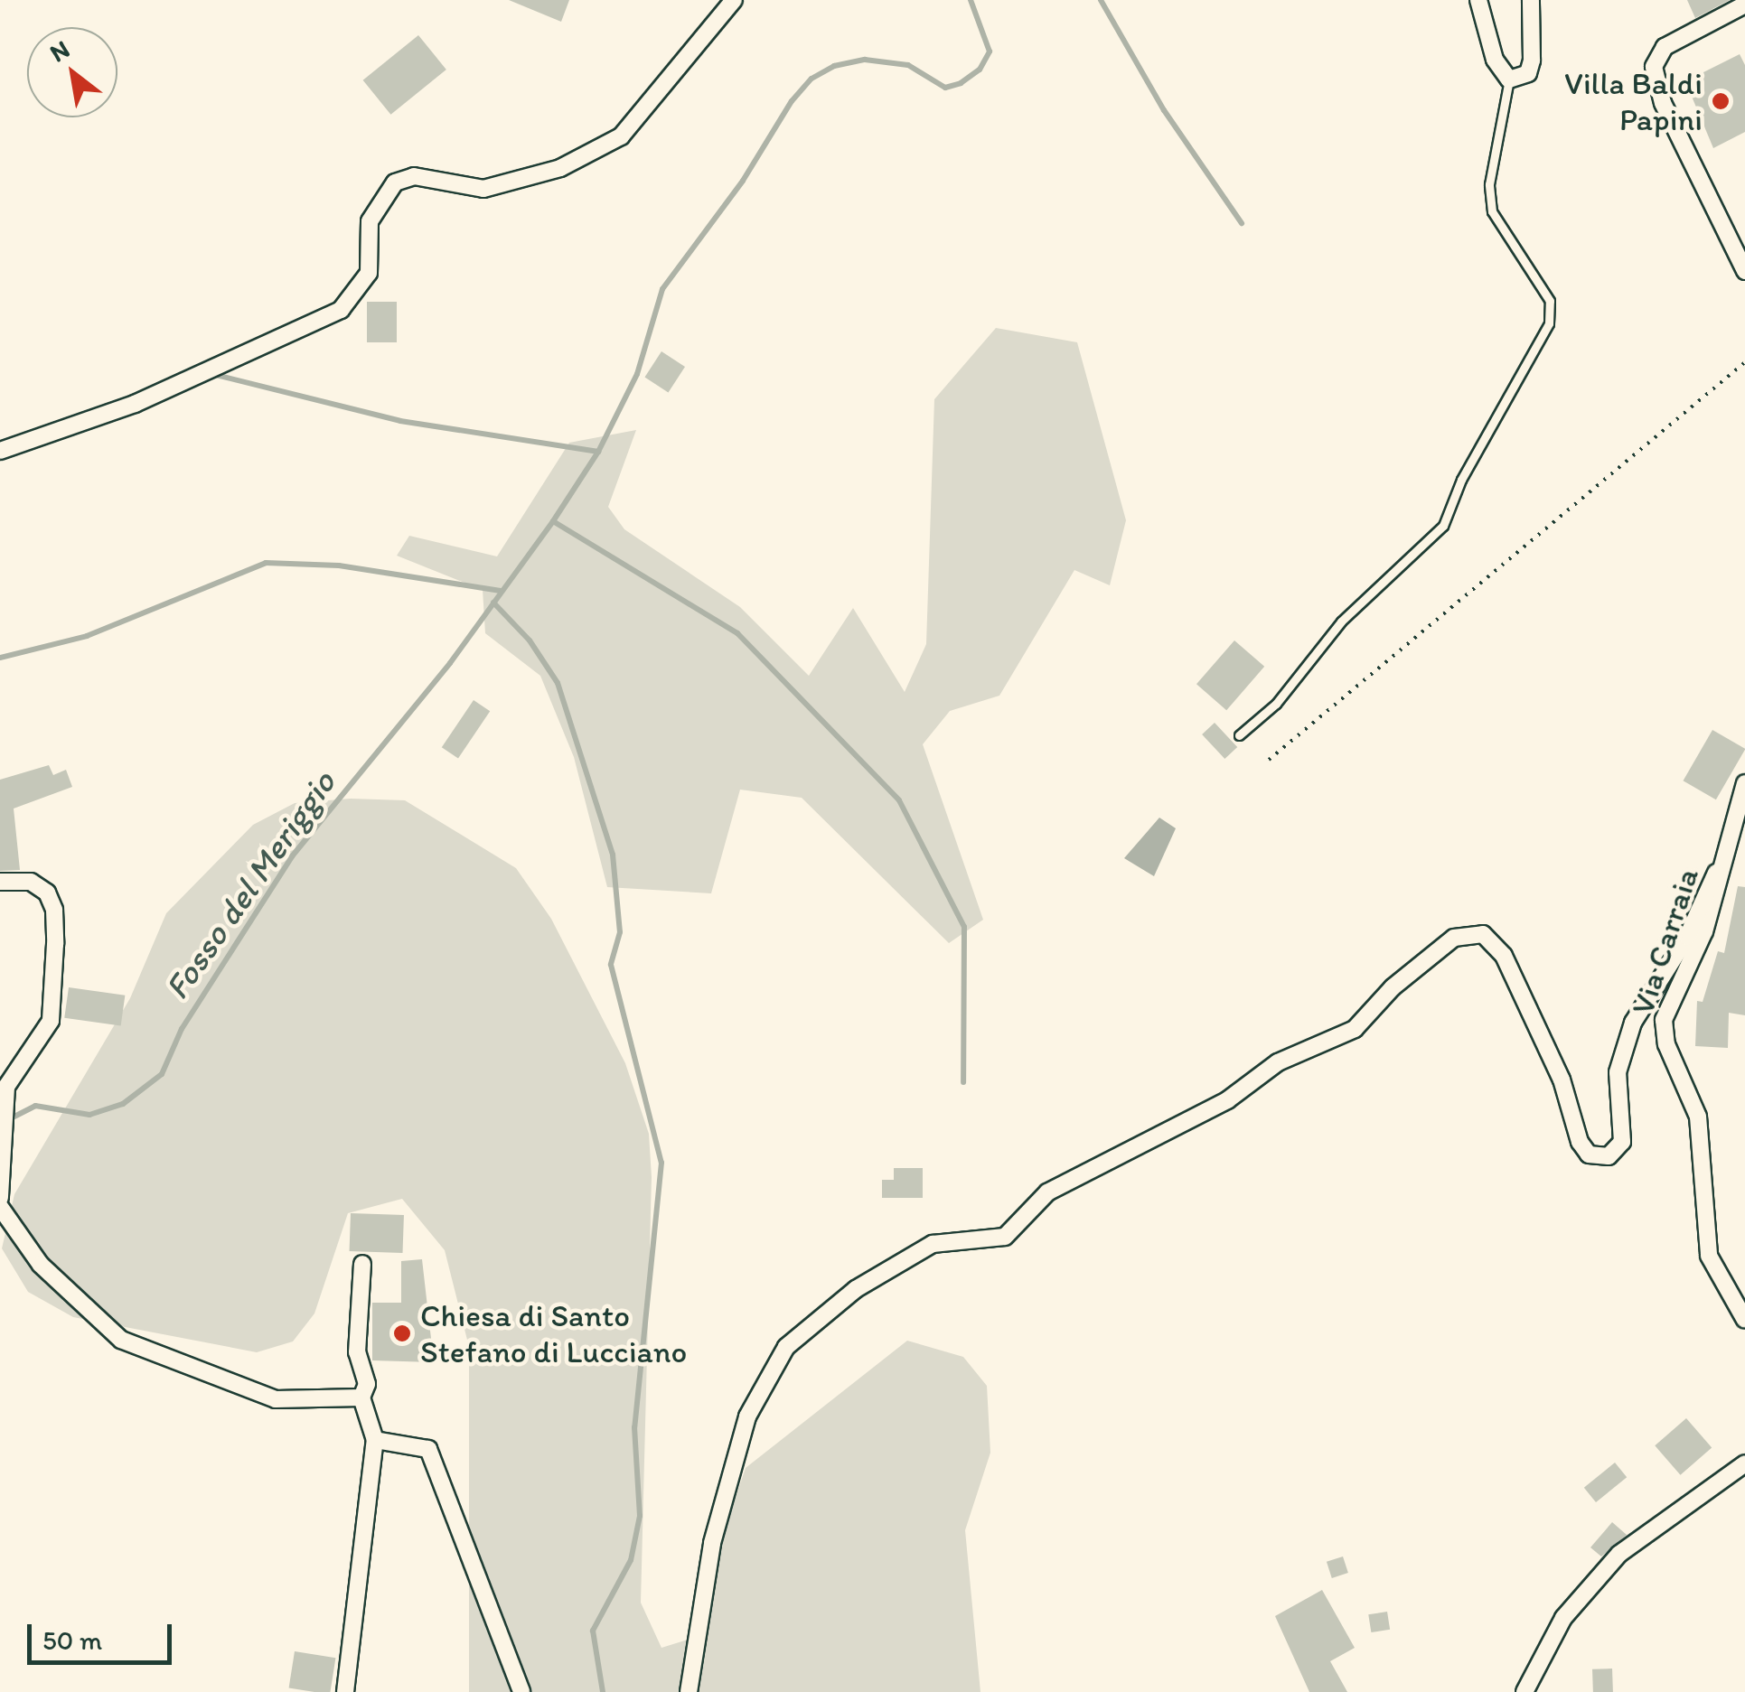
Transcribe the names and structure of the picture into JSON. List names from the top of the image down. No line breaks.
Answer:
{"streets":{"street":["Via Carraia"]},"water":["Fosso del Meriggio"],"places":["Villa Baldi Papini","Chiesa di Santo Stefano di Lucciano"],"scale_bar":"50 m","north":"top left"}
